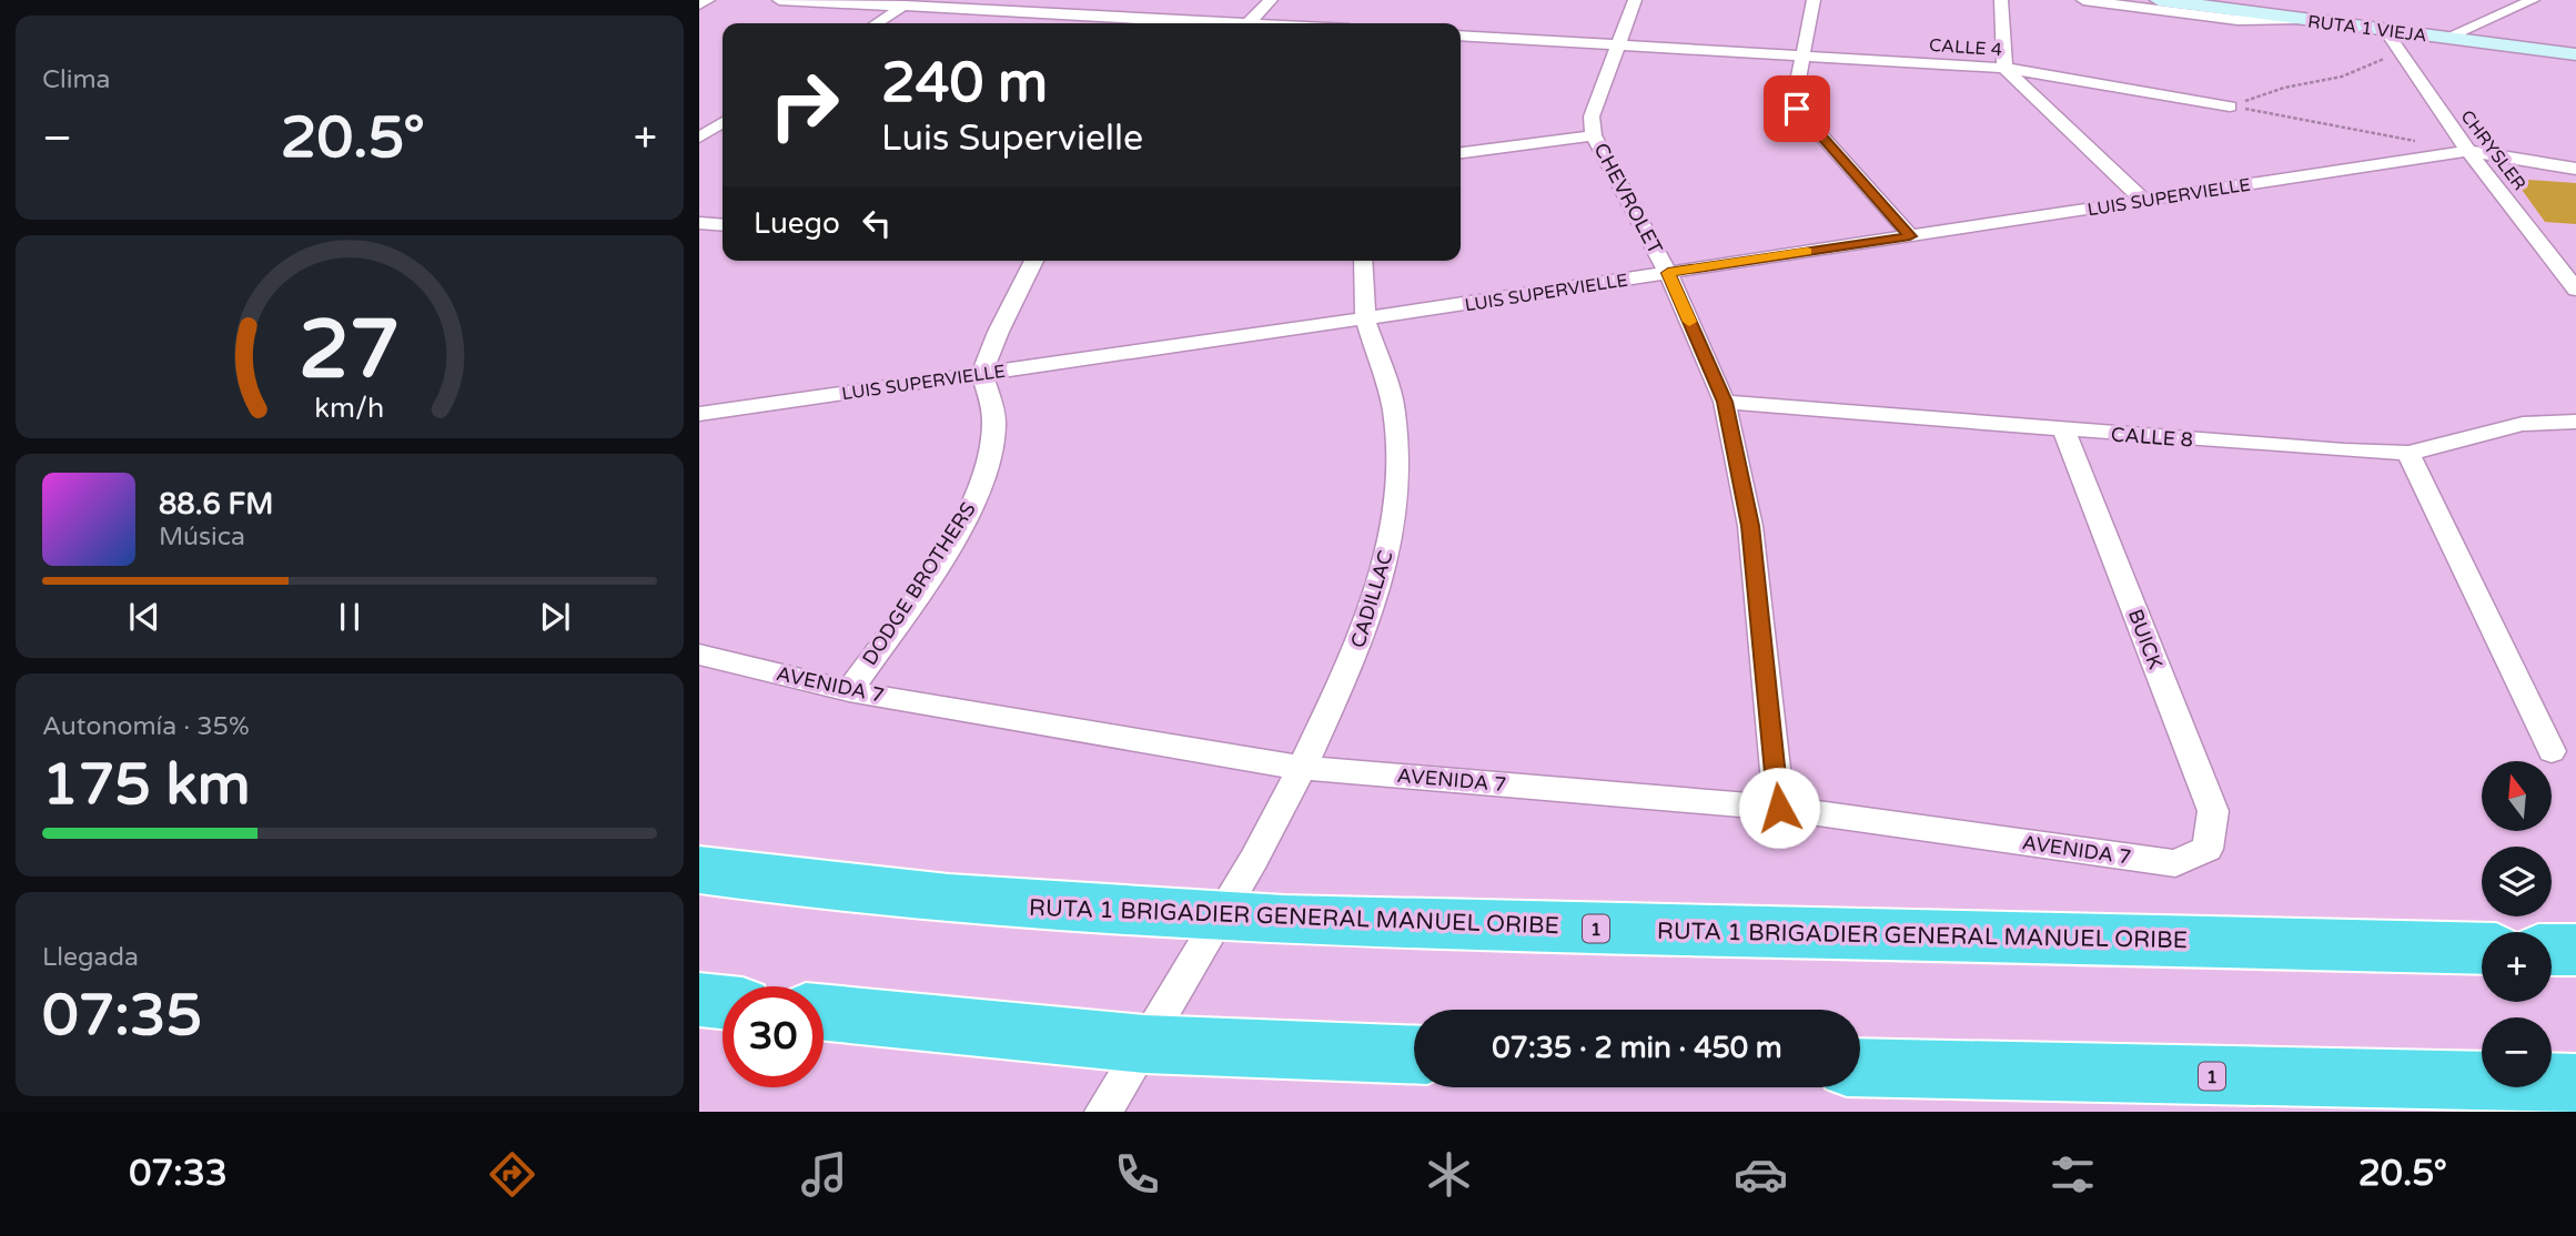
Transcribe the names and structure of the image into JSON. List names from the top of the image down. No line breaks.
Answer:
{"streets":{"highway":["RUTA 1 BRIGADIER GENERAL MANUEL ORIBE","1"],"street":["RUTA 1 VIEJA","CALLE 4","CHRYSLER","LUIS SUPERVIELLE","CHEVROLET","CALLE 8","DODGE BROTHERS","CADILLAC","BUICK","AVENIDA 7"]},"crossings":[["RUTA 1 VIEJA","CHRYSLER"],["CALLE 4","CHEVROLET"],["CHRYSLER","LUIS SUPERVIELLE"],["LUIS SUPERVIELLE","CHEVROLET"],["LUIS SUPERVIELLE","DODGE BROTHERS"],["LUIS SUPERVIELLE","CADILLAC"],["CHEVROLET","CALLE 8"],["CHEVROLET","AVENIDA 7"],["CALLE 8","BUICK"],["DODGE BROTHERS","AVENIDA 7"],["CADILLAC","AVENIDA 7"],["CADILLAC","RUTA 1 BRIGADIER GENERAL MANUEL ORIBE"],["BUICK","AVENIDA 7"]],"north":"top","page":{"tile":["Clima",["Autonomía · 35%","175 km"],["Llegada","07:35"]],"turn":["240 m","Luis Supervielle"],"heat":["−","20.5°","+"],"then":"Luego","song":["88.6 FM","Música"],"map_buttons":["+","−"],"limit":"30","trip":"07:35 · 2 min · 450 m","tabs":["07:33","20.5°"],"gauge":["27","km/h"]}}
